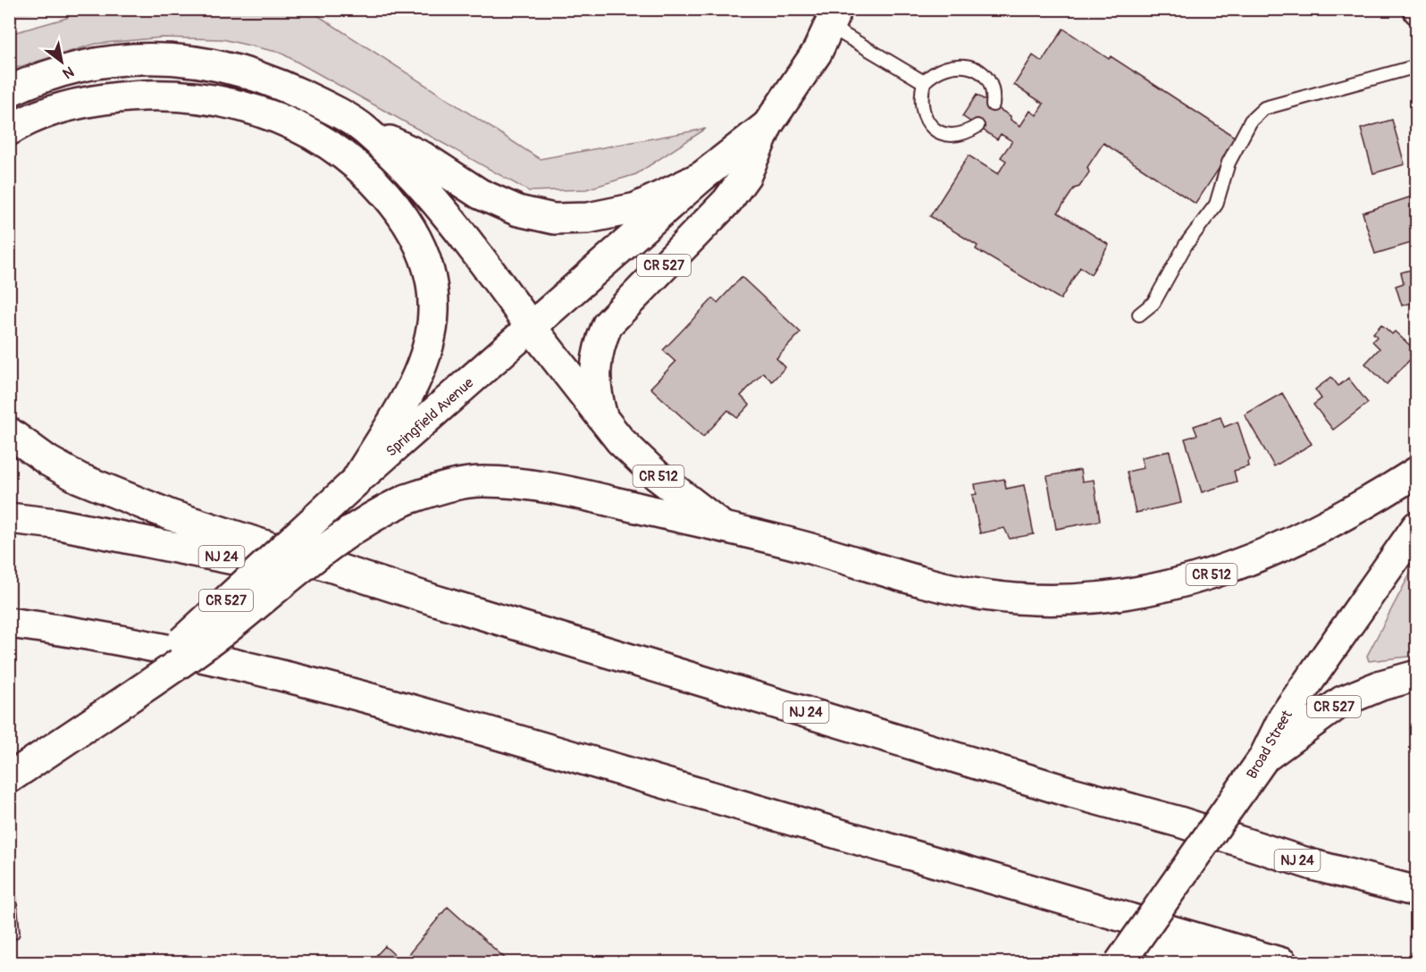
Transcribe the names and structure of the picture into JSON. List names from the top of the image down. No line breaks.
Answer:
{"streets":{"main road":["CR 527","Springfield Avenue","CR 512","NJ 24","Broad Street"]},"crossings":[["CR 527","Springfield Avenue"],["CR 527","Broad Street"],["Springfield Avenue","CR 512"]],"north":"bottom right"}
